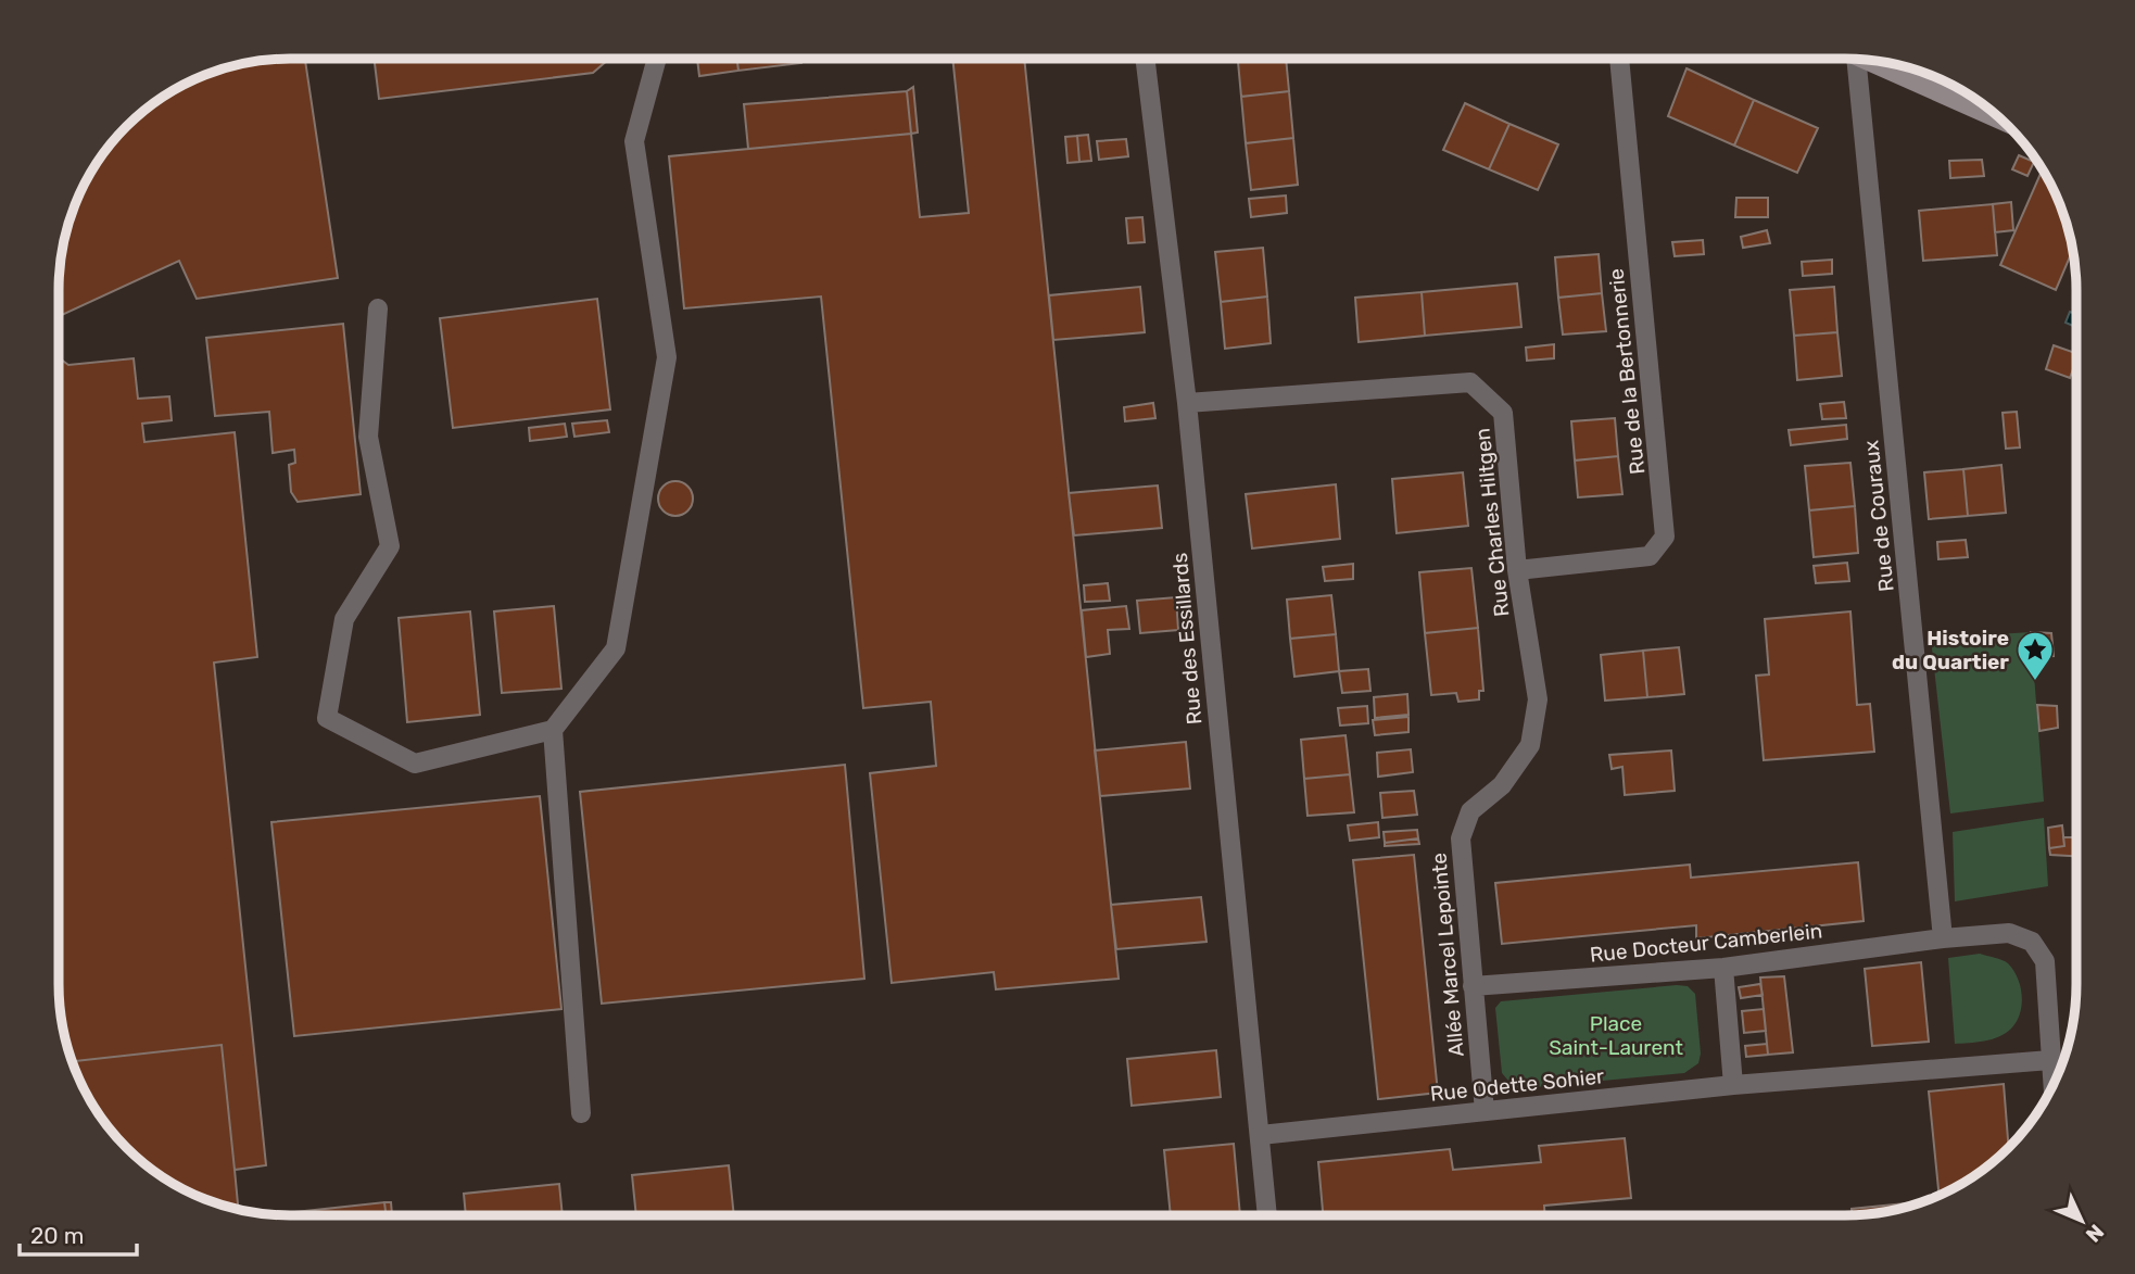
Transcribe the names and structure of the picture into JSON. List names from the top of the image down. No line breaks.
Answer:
{"streets":{"street":["Rue de la Bertonnerie","Rue de Couraux","Rue Charles Hiltgen","Rue des Essillards","Rue Docteur Camberlein","Allée Marcel Lepointe","Rue Odette Sohier"]},"crossings":[["Rue de la Bertonnerie","Rue Charles Hiltgen"],["Rue de Couraux","Rue Docteur Camberlein"],["Rue Charles Hiltgen","Rue des Essillards"],["Rue Charles Hiltgen","Allée Marcel Lepointe"],["Rue des Essillards","Rue Odette Sohier"],["Rue Docteur Camberlein","Allée Marcel Lepointe"],["Allée Marcel Lepointe","Rue Odette Sohier"]],"parks":["Place Saint-Laurent"],"places":{"place":["Histoire du Quartier"]},"scale_bar":"20 m","north":"bottom right"}
